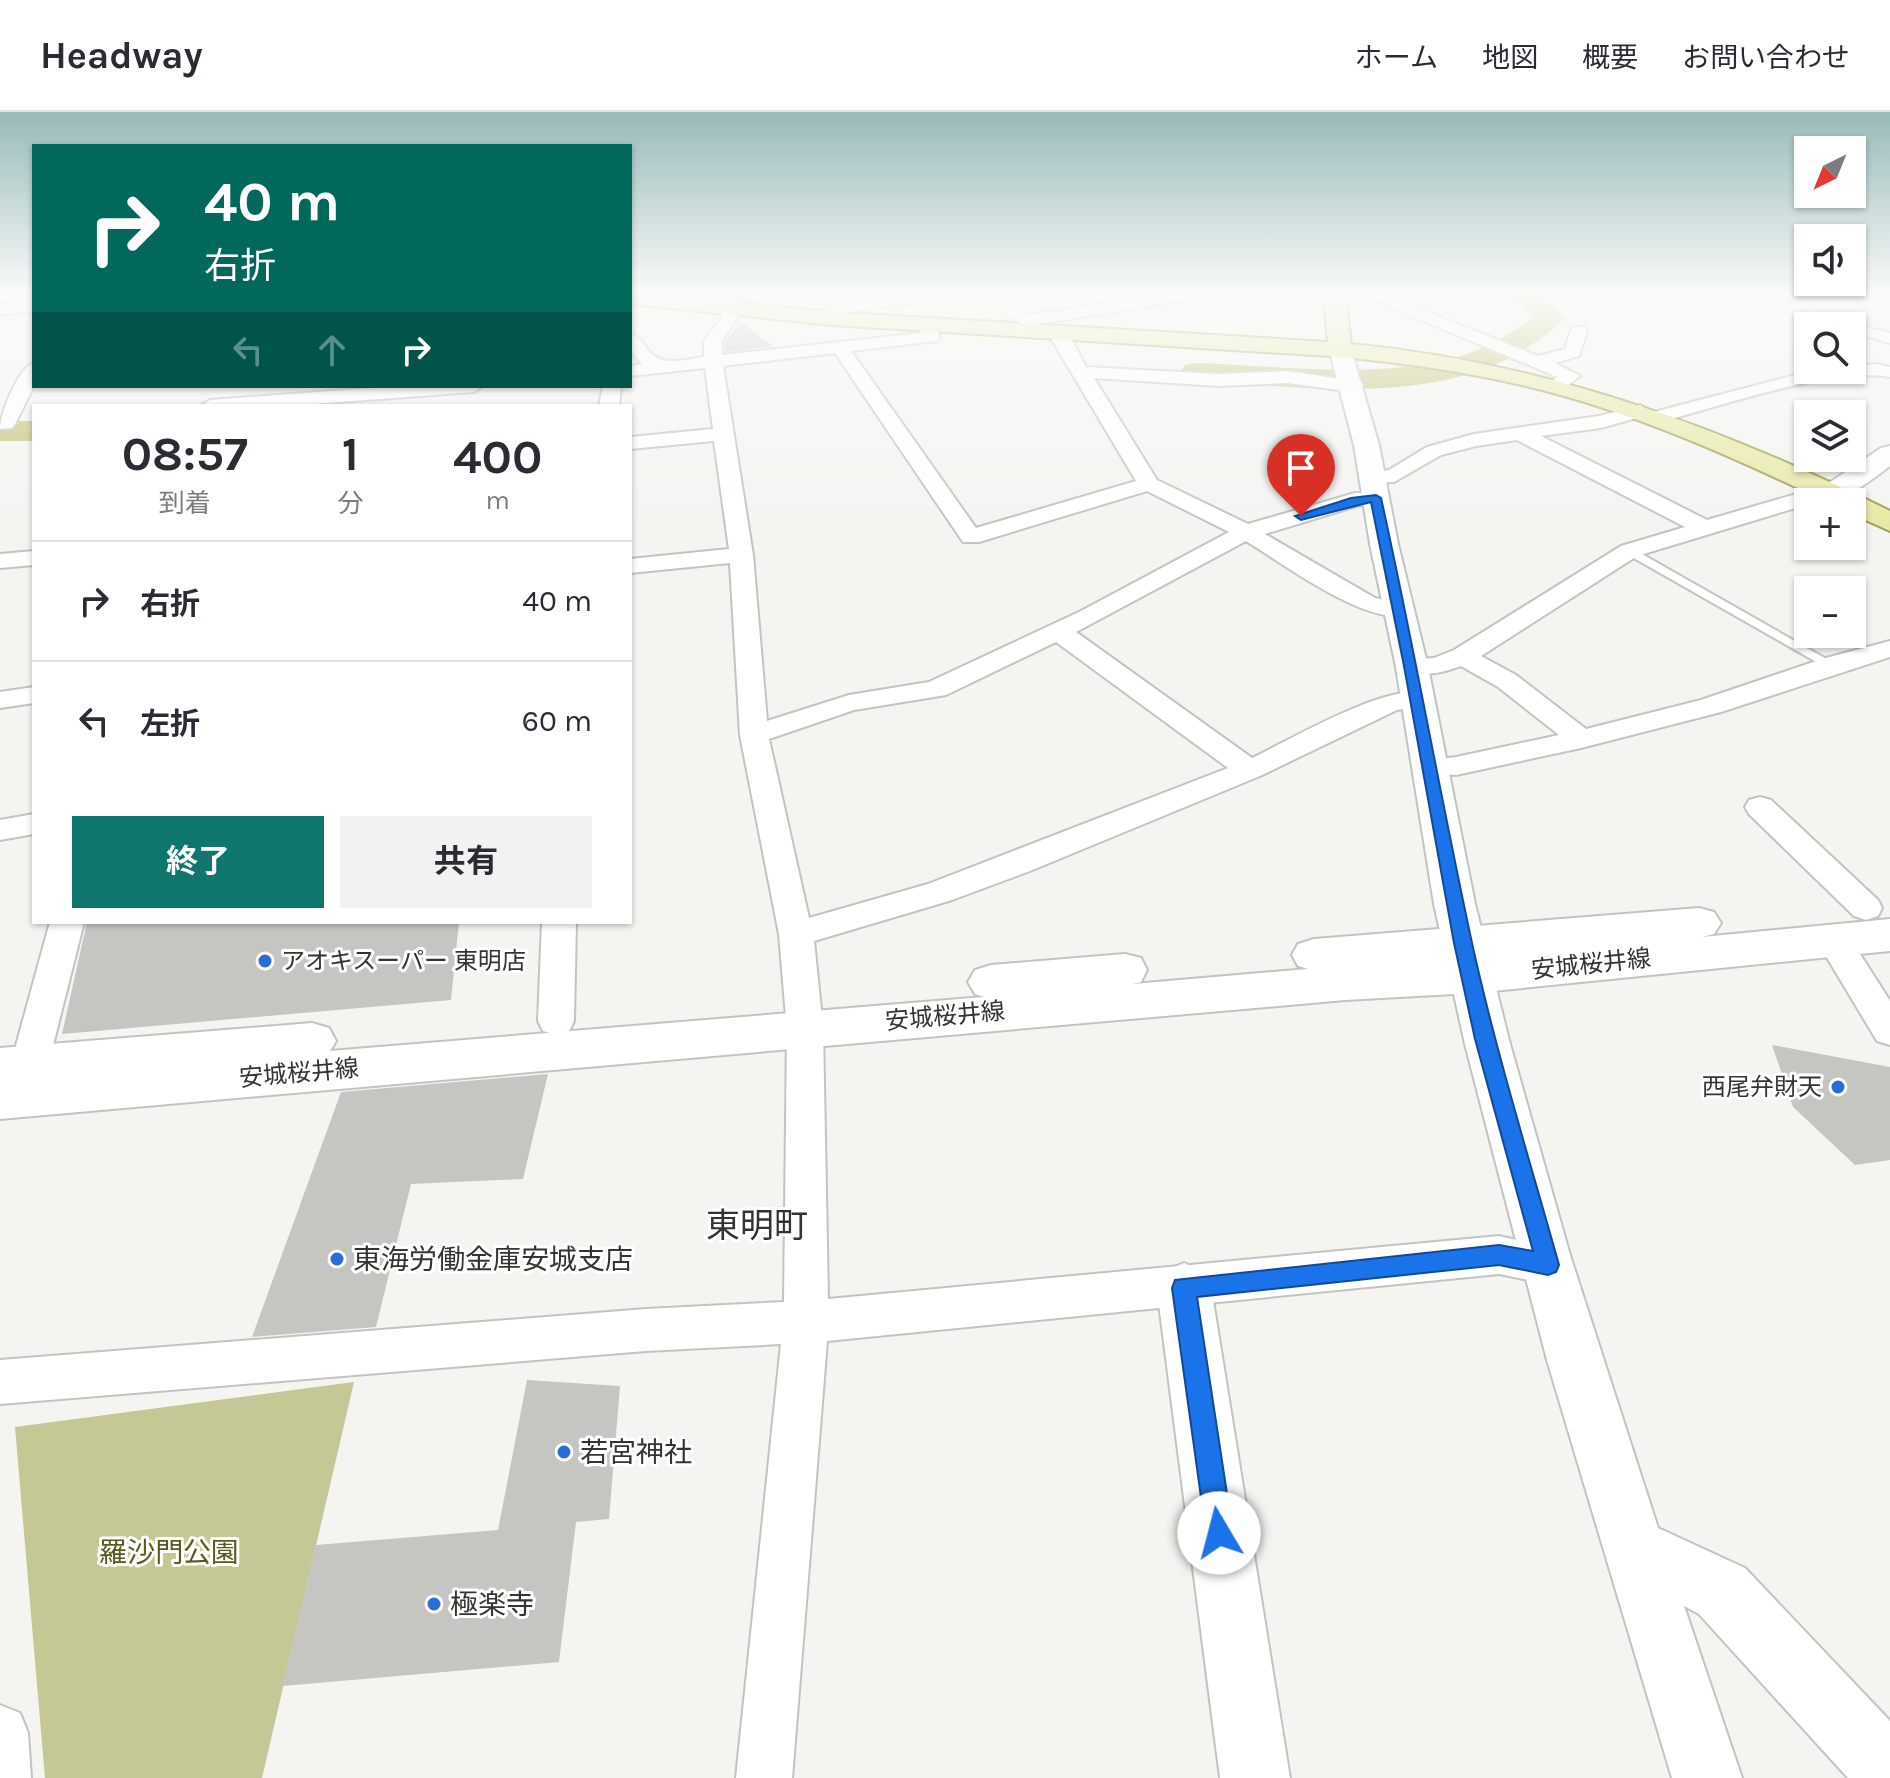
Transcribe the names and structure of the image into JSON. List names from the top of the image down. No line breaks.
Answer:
{"streets":{"main road":["安城桜井線"]},"districts":["東明町"],"parks":["羅沙門公園"],"places":["アオキスーパー 東明店","西尾弁財天","東海労働金庫安城支店","若宮神社","極楽寺"],"north":"bottom left","page":{"header":"Headway","nav":["ホーム","地図","概要","お問い合わせ"],"map_buttons":["+","−"],"turn":["40 m","右折"],"eta":["08:57","到着","1","分","400","m"],"list":[{"name":"右折","value":"40 m"},{"name":"左折","value":"60 m"}],"buttons":["終了","共有"]}}
